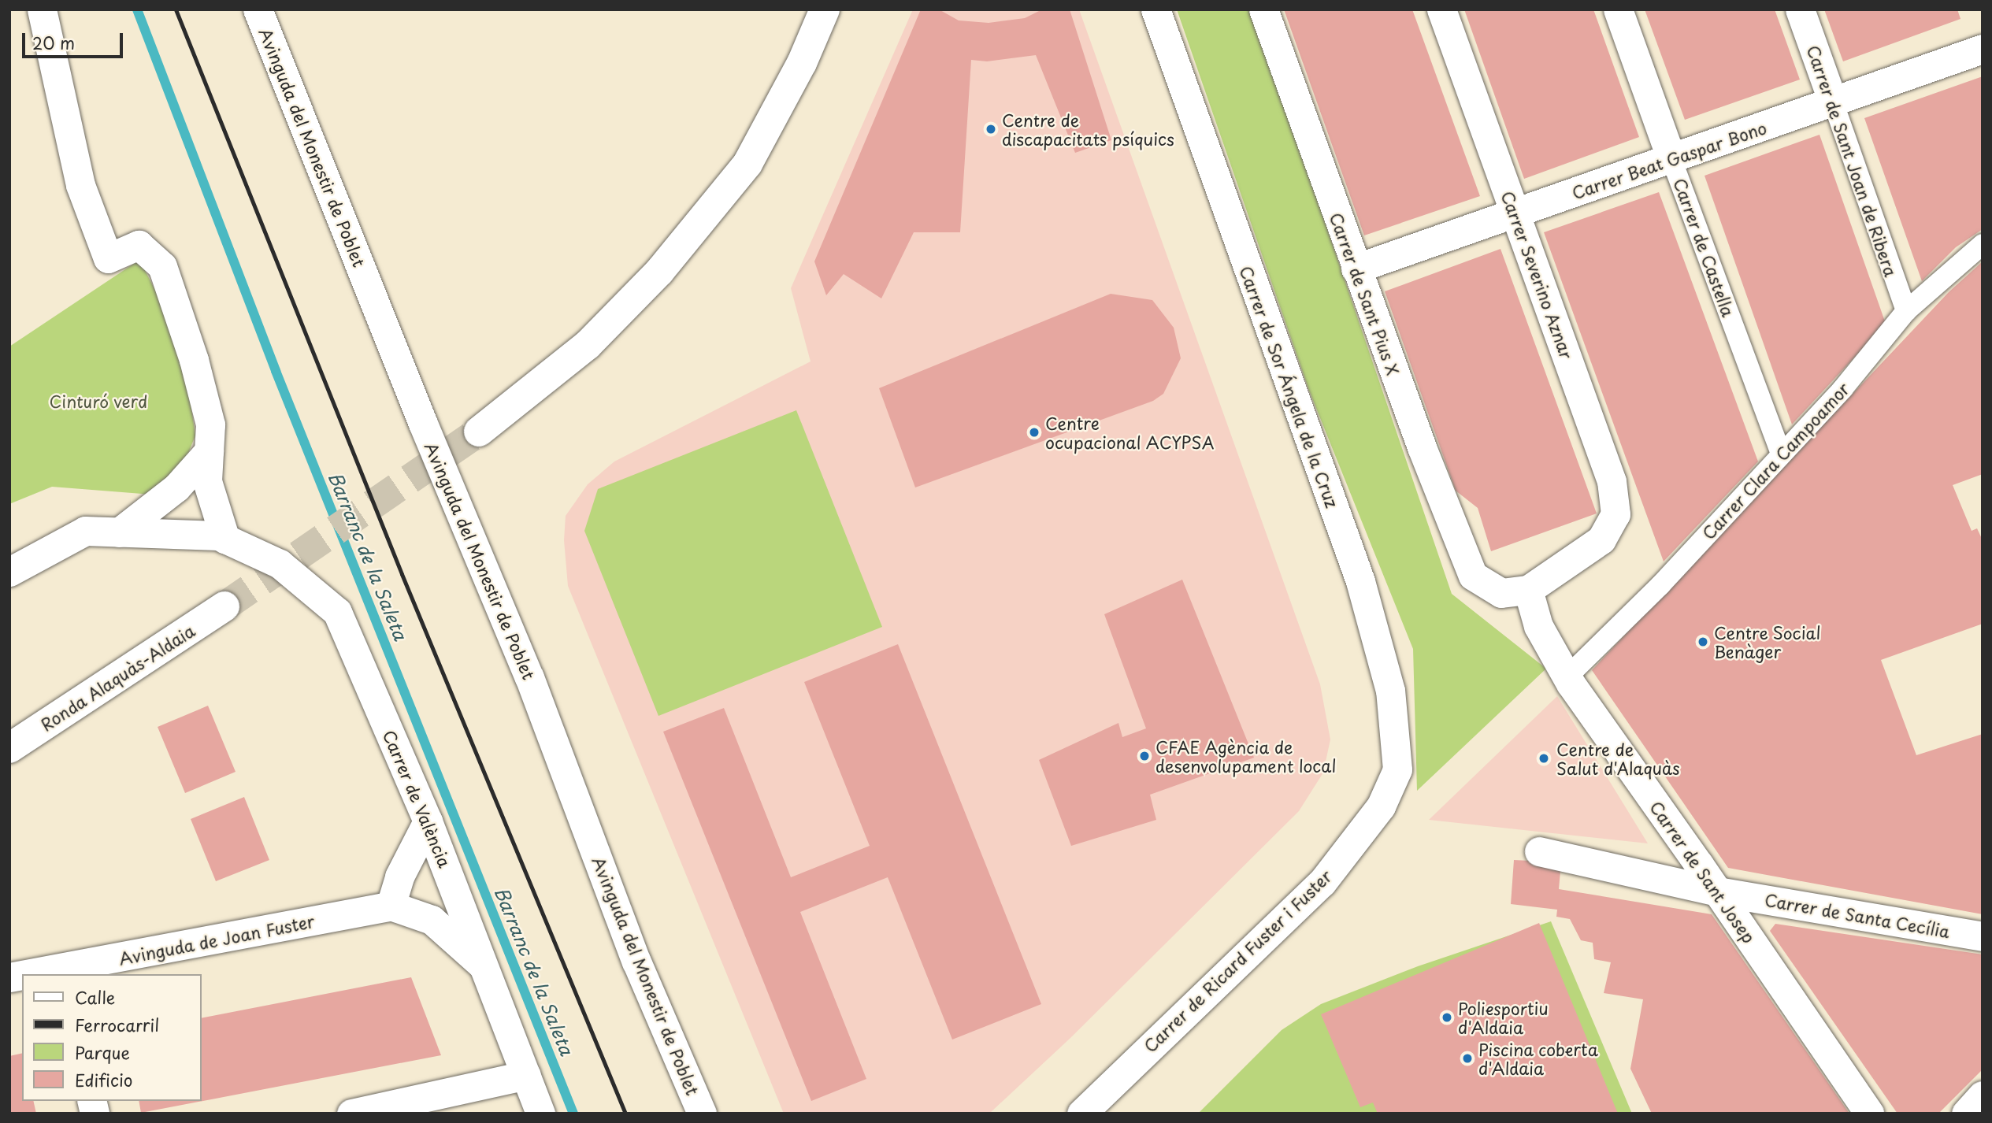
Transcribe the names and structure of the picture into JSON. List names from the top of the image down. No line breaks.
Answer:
{"streets":{"street":["Avinguda del Monestir de Poblet","Carrer Beat Gaspar Bono","Carrer de Sant Joan de Ribera","Carrer de Castella","Carrer Severino Aznar","Carrer de Sant Pius X","Carrer de Sor Ángela de la Cruz","Carrer Clara Campoamor","Ronda Alaquàs-Aldaia","Carrer de València","Carrer de Sant Josep","Carrer de Santa Cecília","Avinguda de Joan Fuster","Carrer de Ricard Fuster i Fuster"]},"crossings":[["Carrer Beat Gaspar Bono","Carrer de Sant Joan de Ribera"],["Carrer Beat Gaspar Bono","Carrer de Castella"],["Carrer Beat Gaspar Bono","Carrer Severino Aznar"],["Carrer Beat Gaspar Bono","Carrer de Sant Pius X"],["Carrer de Sant Joan de Ribera","Carrer Clara Campoamor"],["Carrer de Castella","Carrer Clara Campoamor"],["Carrer Severino Aznar","Carrer de Sant Pius X"],["Carrer Severino Aznar","Carrer de Sant Josep"],["Carrer de Sant Pius X","Carrer de Sant Josep"],["Carrer de Sor Ángela de la Cruz","Carrer de Ricard Fuster i Fuster"],["Carrer Clara Campoamor","Carrer de Sant Josep"],["Carrer de València","Avinguda de Joan Fuster"],["Carrer de Sant Josep","Carrer de Santa Cecília"]],"water":["Barranc de la Saleta"],"parks":["Cinturó verd"],"places":["Centre de discapacitats psíquics","Centre ocupacional ACYPSA","Centre Social Benàger","CFAE Agència de desenvolupament local","Centre de Salut d'Alaquàs","Poliesportiu d'Aldaia","Piscina coberta d'Aldaia"],"legend":["Calle","Ferrocarril","Parque","Edificio"],"scale_bar":"20 m"}
